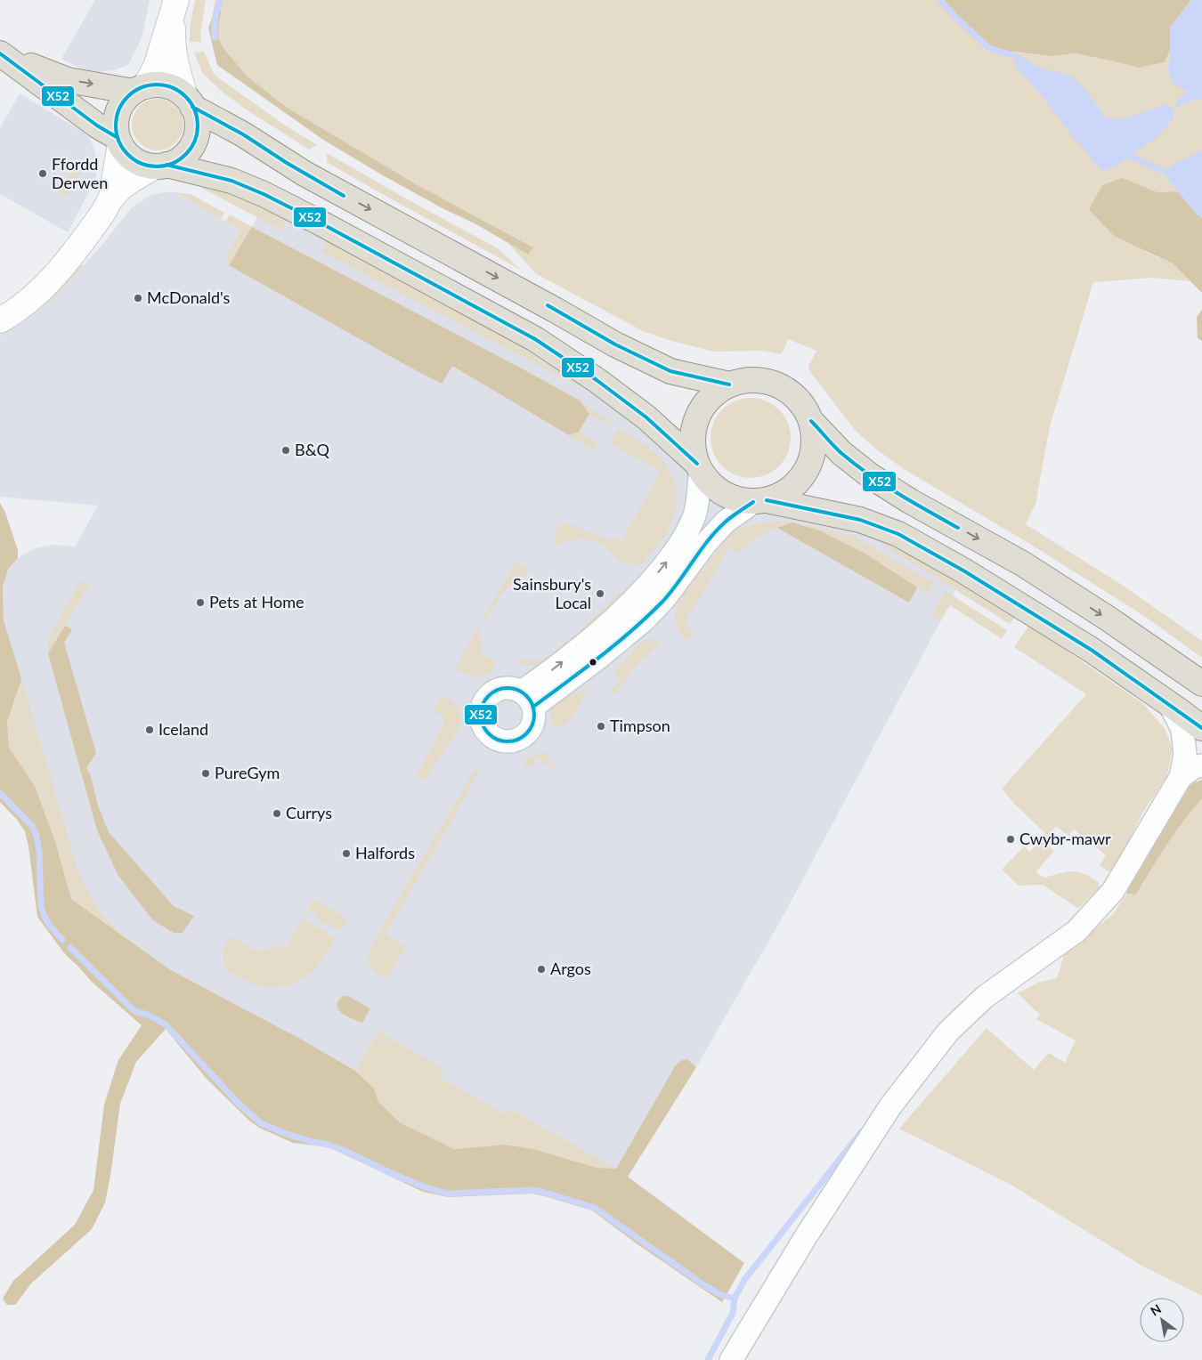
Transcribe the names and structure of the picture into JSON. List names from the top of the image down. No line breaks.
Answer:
{"places":["Ffordd Derwen","McDonald's","B&Q","Sainsbury's Local","Pets at Home","Timpson","Iceland","PureGym","Currys","Cwybr-mawr","Halfords","Argos"],"lines":["transit line X52"],"north":"top left"}
